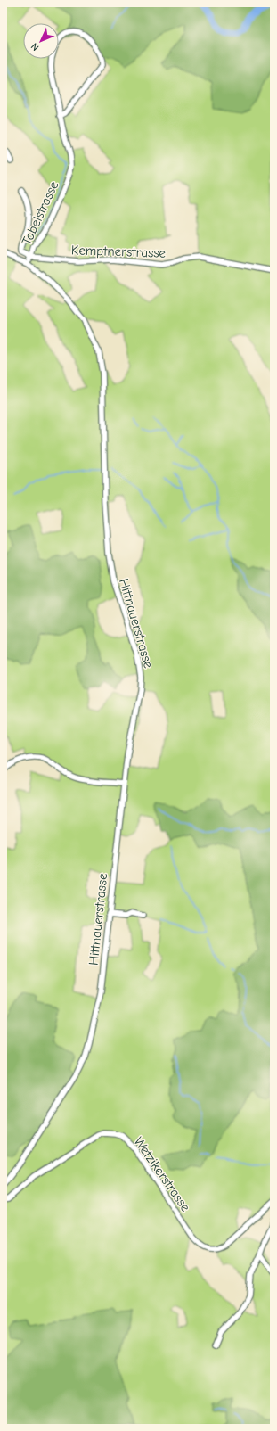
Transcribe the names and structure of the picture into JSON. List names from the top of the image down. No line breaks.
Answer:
{"streets":{"street":["Tobelstrasse","Kemptnerstrasse","Hittnauerstrasse","Wetzikerstrasse"]},"crossings":[["Tobelstrasse","Kemptnerstrasse"]],"north":"bottom left"}
